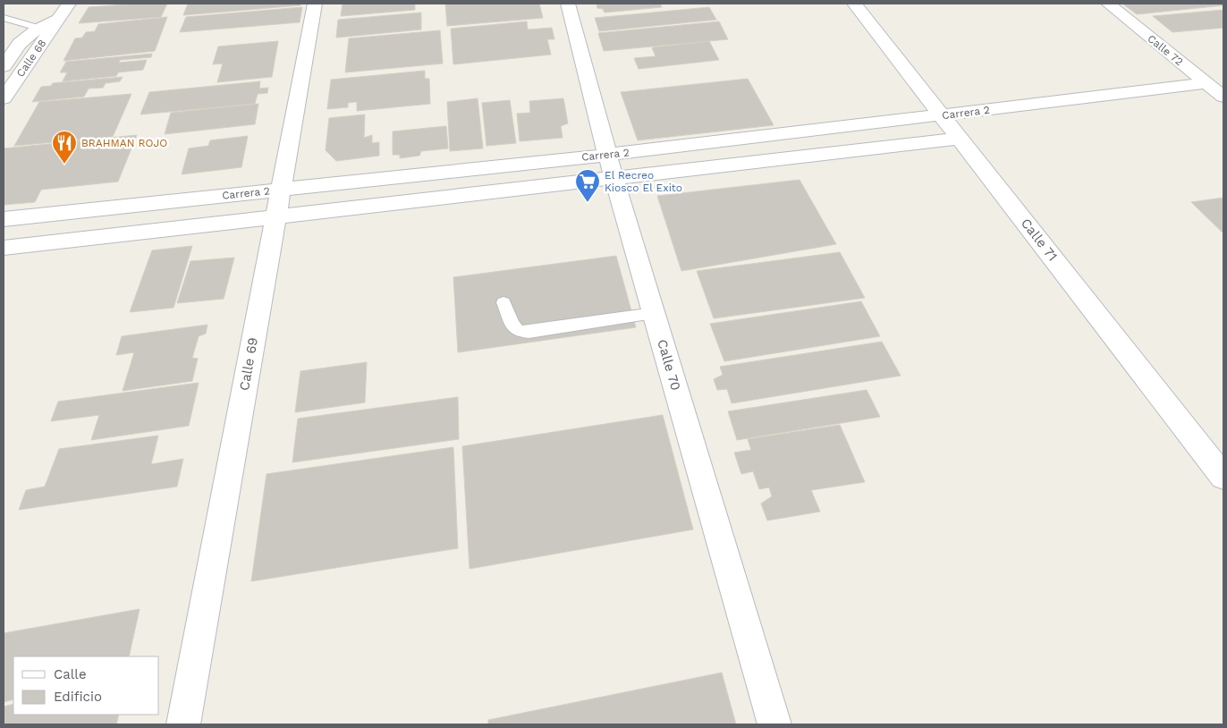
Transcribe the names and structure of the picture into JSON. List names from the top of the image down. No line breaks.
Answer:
{"streets":{"street":["Calle 72","Calle 68","Carrera 2","Calle 71","Calle 69","Calle 70"]},"crossings":[["Calle 72","Carrera 2"],["Carrera 2","Calle 71"],["Carrera 2","Calle 69"],["Carrera 2","Calle 70"]],"places":{"restaurant":["BRAHMAN ROJO"],"supermarket":["El Recreo Kiosco El Exito"]},"legend":["Calle","Edificio"]}
